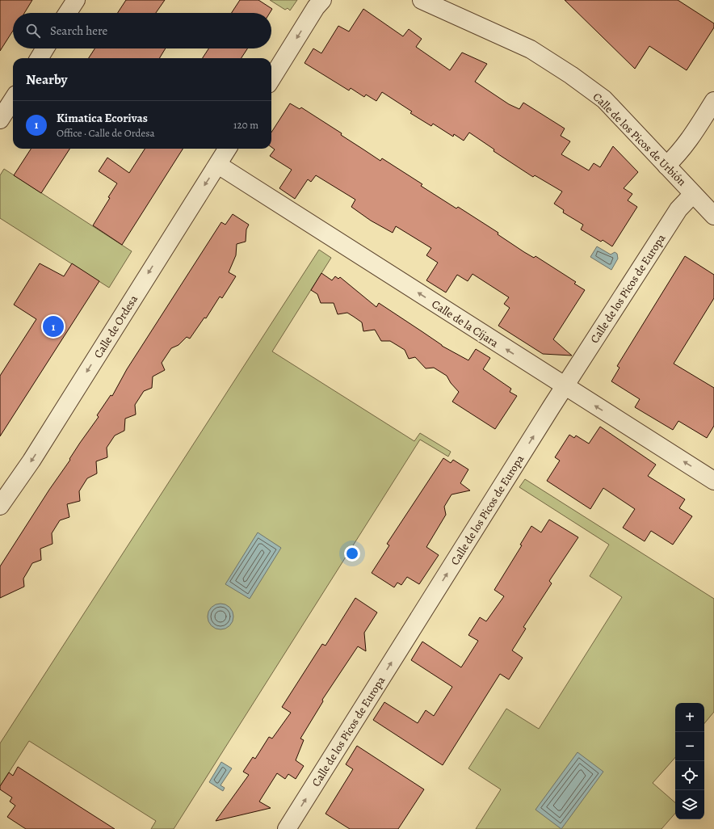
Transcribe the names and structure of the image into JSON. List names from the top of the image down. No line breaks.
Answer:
{"streets":{"street":["Calle de los Picos de Urbión","Calle de los Picos de Europa","Calle de la Cíjara","Calle de Ordesa"]},"crossings":[["Calle de los Picos de Urbión","Calle de los Picos de Europa"],["Calle de los Picos de Europa","Calle de la Cíjara"],["Calle de la Cíjara","Calle de Ordesa"]],"one_way":["Calle de los Picos de Europa","Calle de la Cíjara","Calle de Ordesa"],"page":{"search":"Search here","heading":"Nearby","list":[{"mark":"1","name":"Kimatica Ecorivas","note":"Office · Calle de Ordesa","value":"120 m"}],"pins":"1","map_buttons":["+","−"]}}
